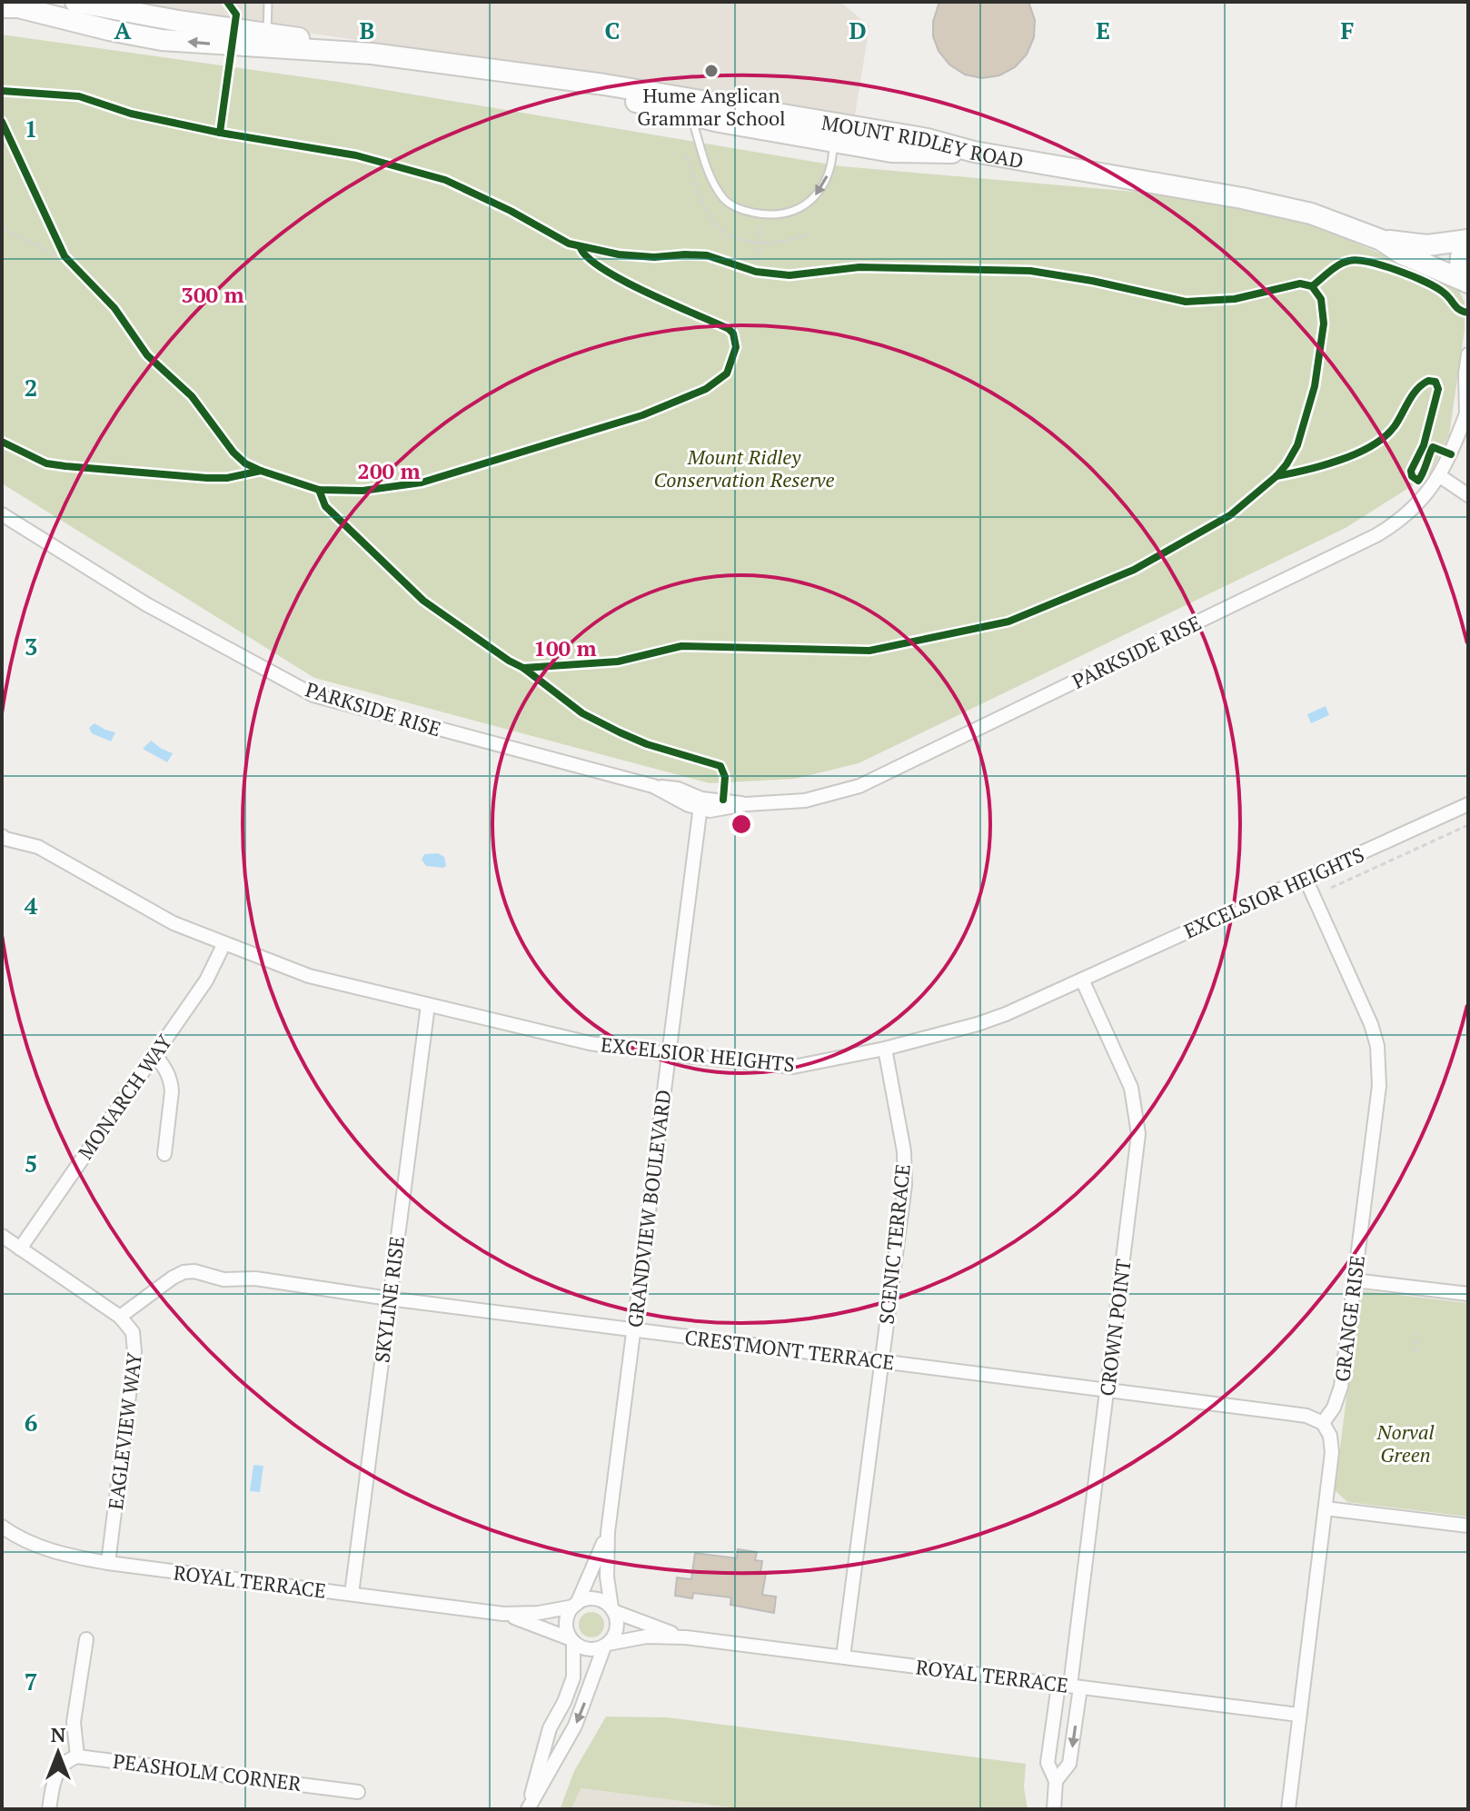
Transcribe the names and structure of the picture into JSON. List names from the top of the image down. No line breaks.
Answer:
{"streets":{"street":["MOUNT RIDLEY ROAD","PARKSIDE RISE","EXCELSIOR HEIGHTS","MONARCH WAY","GRANDVIEW BOULEVARD","SCENIC TERRACE","SKYLINE RISE","GRANGE RISE","CROWN POINT","CRESTMONT TERRACE","EAGLEVIEW WAY","ROYAL TERRACE","PEASHOLM CORNER"]},"crossings":[["PARKSIDE RISE","GRANDVIEW BOULEVARD"],["EXCELSIOR HEIGHTS","MONARCH WAY"],["EXCELSIOR HEIGHTS","GRANDVIEW BOULEVARD"],["EXCELSIOR HEIGHTS","SCENIC TERRACE"],["EXCELSIOR HEIGHTS","SKYLINE RISE"],["EXCELSIOR HEIGHTS","GRANGE RISE"],["EXCELSIOR HEIGHTS","CROWN POINT"],["GRANDVIEW BOULEVARD","CRESTMONT TERRACE"],["GRANDVIEW BOULEVARD","ROYAL TERRACE"],["SCENIC TERRACE","CRESTMONT TERRACE"],["SCENIC TERRACE","ROYAL TERRACE"],["SKYLINE RISE","CRESTMONT TERRACE"],["SKYLINE RISE","ROYAL TERRACE"],["GRANGE RISE","CRESTMONT TERRACE"],["CROWN POINT","CRESTMONT TERRACE"],["CROWN POINT","ROYAL TERRACE"],["CRESTMONT TERRACE","EAGLEVIEW WAY"],["EAGLEVIEW WAY","ROYAL TERRACE"]],"parks":["Mount Ridley Conservation Reserve","Norval Green"],"places":["Hume Anglican Grammar School"],"north":"top","grid":{"columns":["A","B","C","D","E","F"],"rows":["1","2","3","4","5","6","7"]},"rings":["300 m","200 m","100 m"]}
